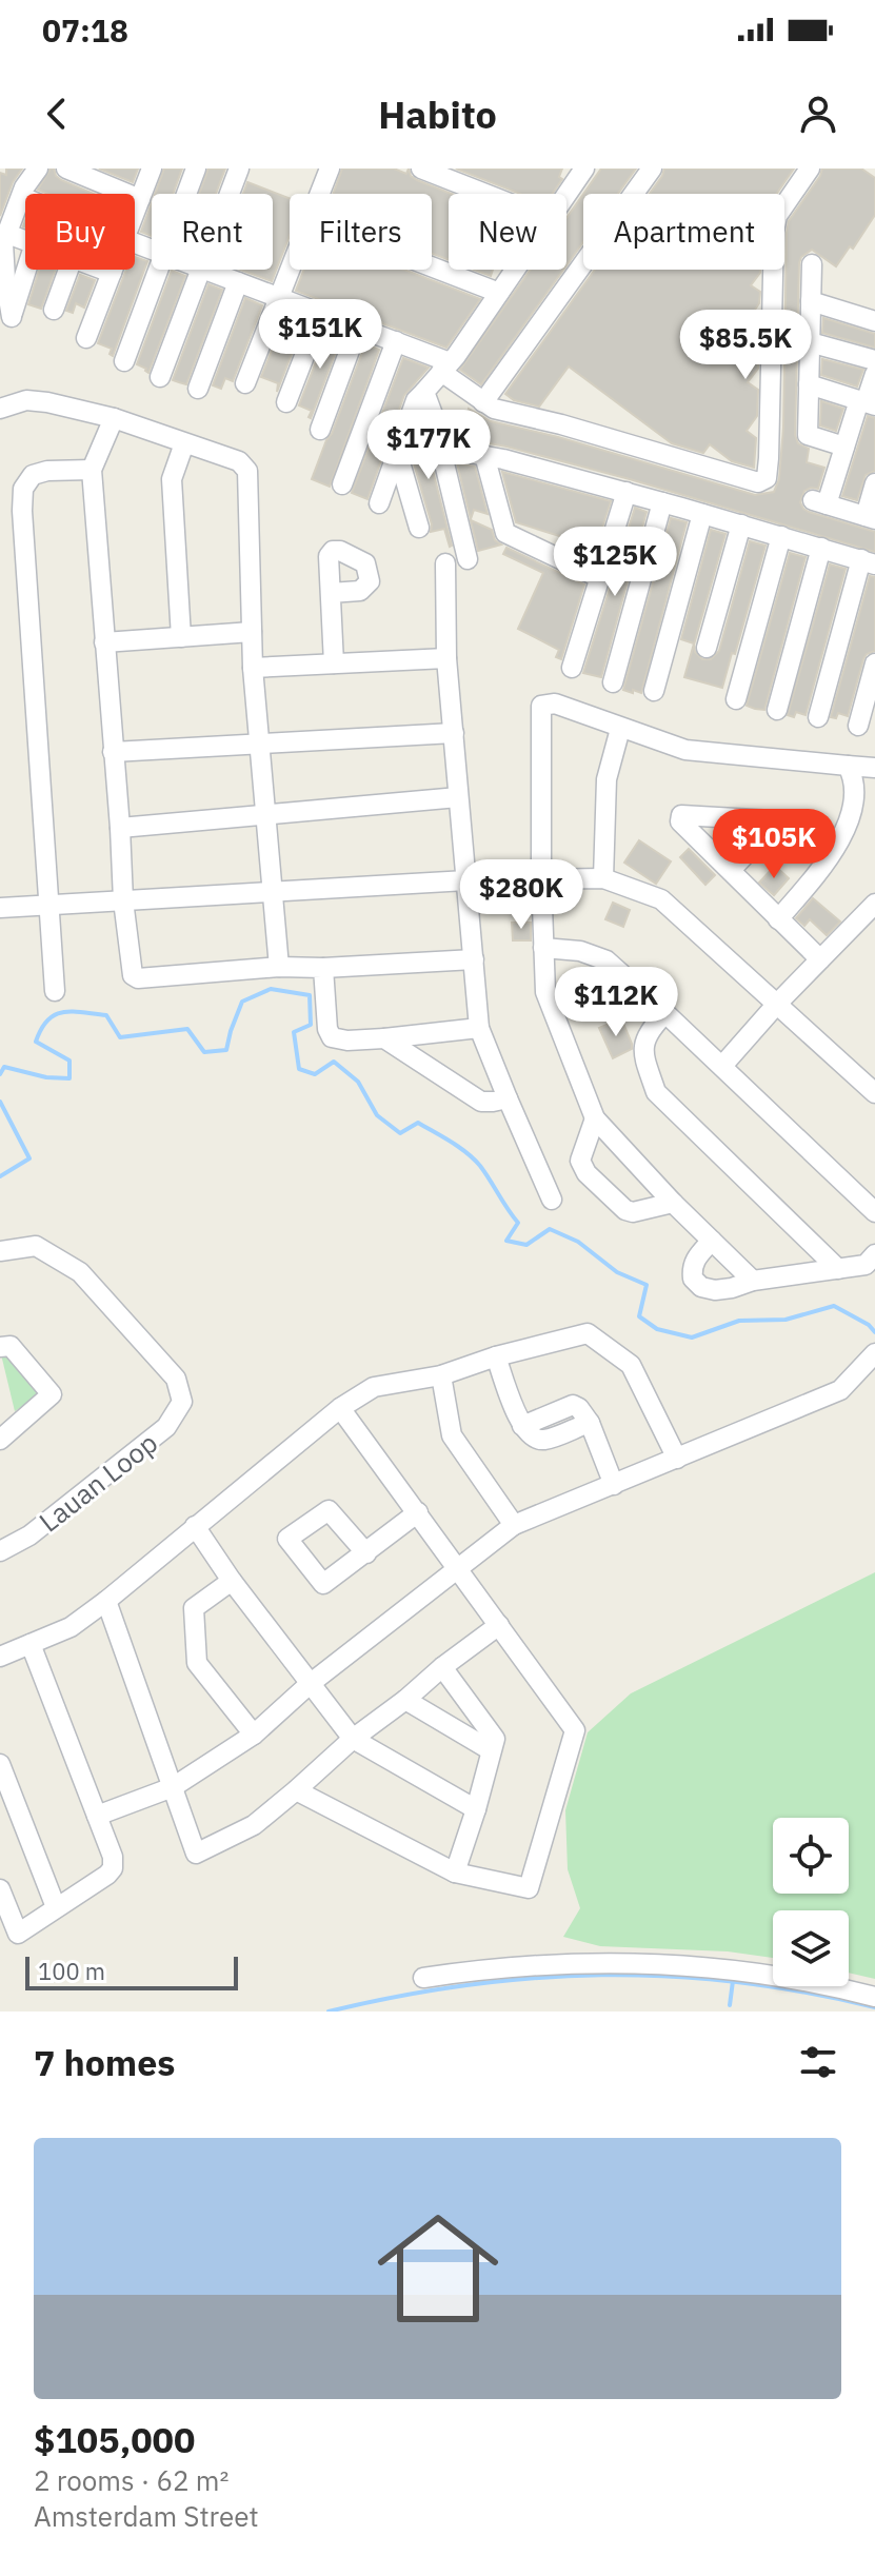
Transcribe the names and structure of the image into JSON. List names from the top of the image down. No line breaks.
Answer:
{"streets":{"street":["Lauan Loop"]},"scale_bar":"100 m","page":{"status":"07:18","header":"Habito","chip":["Buy","Rent","Filters","New","Apartment"],"price":["$151K","$85.5K","$177K","$125K","$105K","$280K","$112K"],"scale":"100 m","heading":"7 homes","list":[{"name":"$105,000","note":"2 rooms · 62 m² · Amsterdam Street"}]}}
